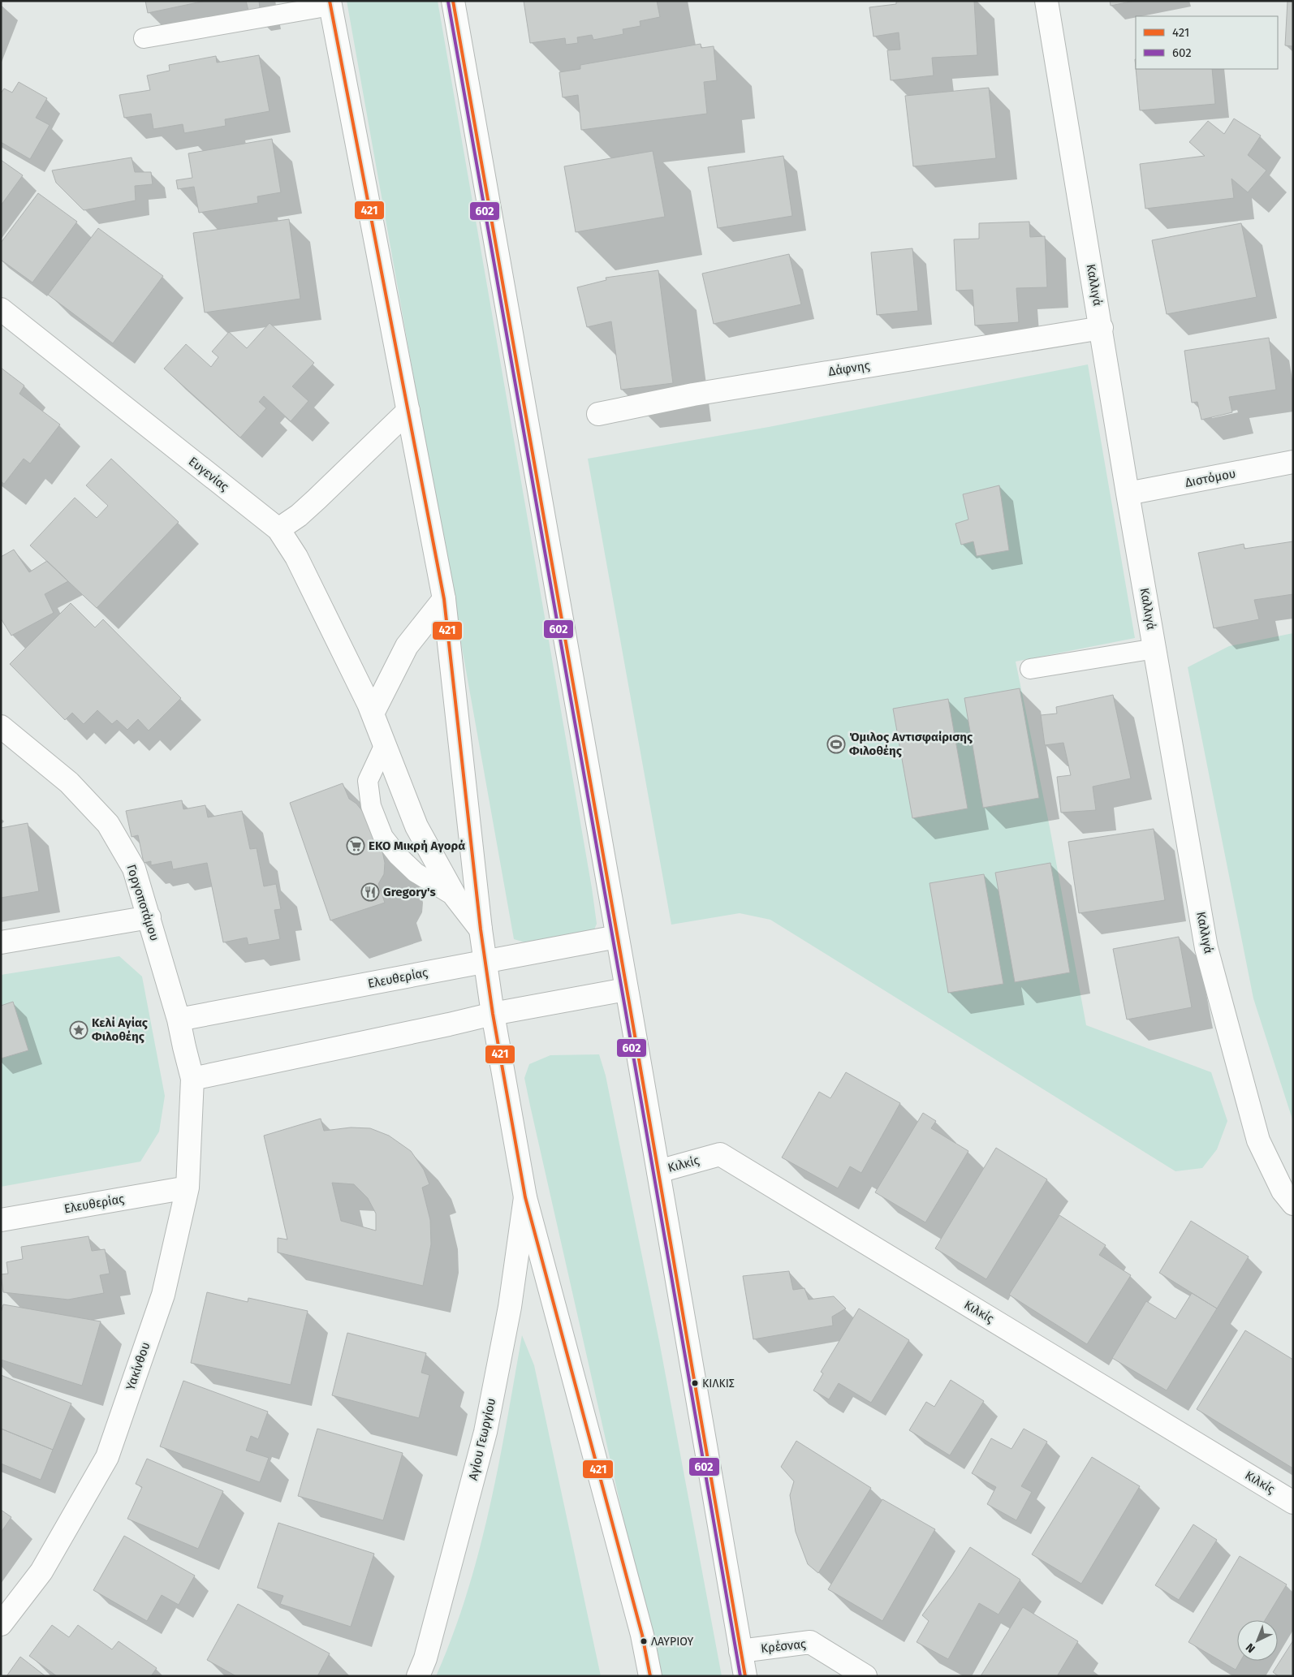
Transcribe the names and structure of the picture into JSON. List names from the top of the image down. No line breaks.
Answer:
{"streets":{"street":["Καλλιγά","Δάφνης","Ευγενίας","Διστόμου","Γοργοποτάμου","Ελευθερίας","Κιλκίς","Υακίνθου","Αγίου Γεωργίου","Κρέσνας"]},"crossings":[["Καλλιγά","Δάφνης"],["Καλλιγά","Διστόμου"],["Γοργοποτάμου","Ελευθερίας"],["Γοργοποτάμου","Υακίνθου"],["Ελευθερίας","Υακίνθου"]],"places":{"sports":["Όμιλος Αντισφαίρισης Φιλοθέης"],"supermarket":["ΕΚΟ Μικρή Αγορά"],"restaurant":["Gregory's"],"place":["Κελί Αγίας Φιλοθέης"],"other":["ΚΙΛΚΙΣ","ΛΑΥΡΙΟΥ"]},"lines":["transit line 421","transit line 602"],"legend":["421","602"],"north":"bottom left"}
